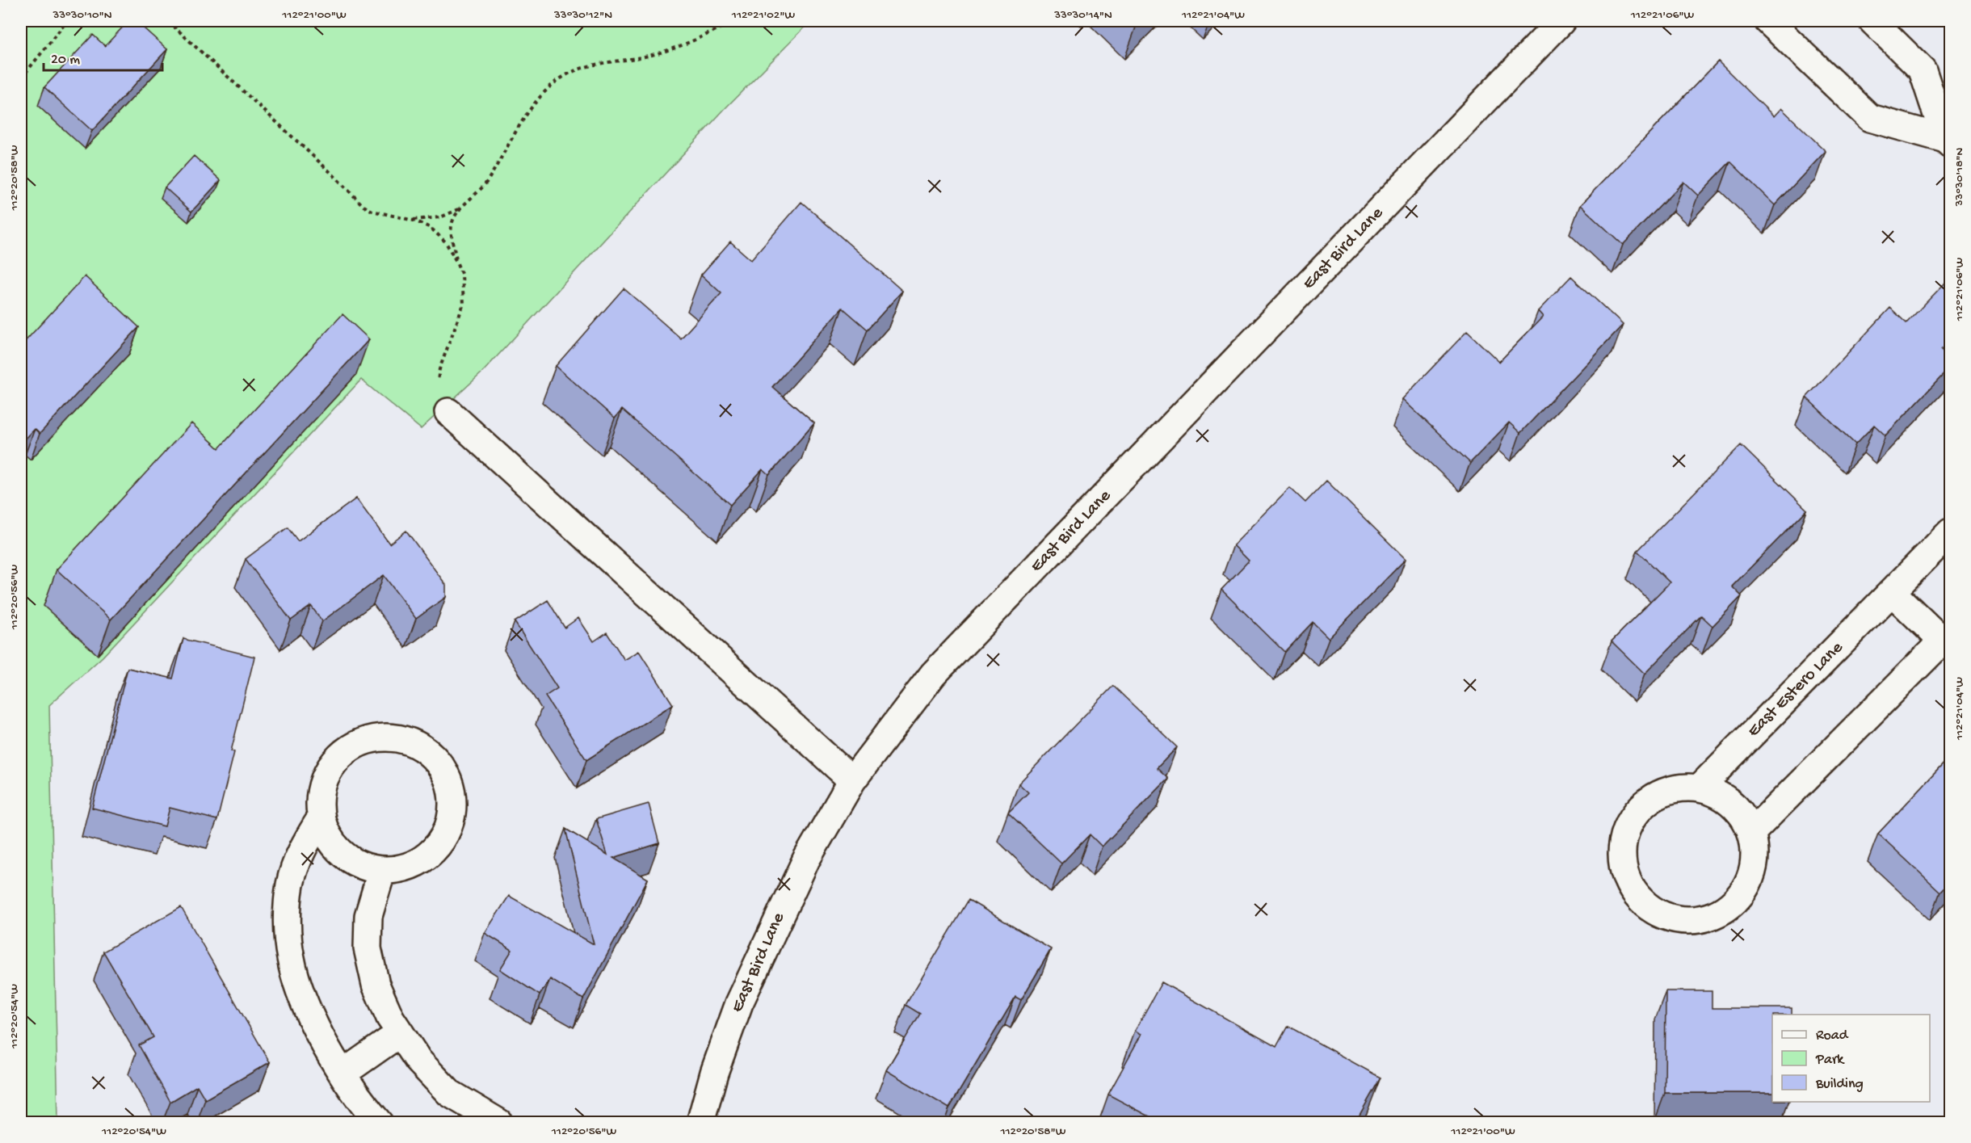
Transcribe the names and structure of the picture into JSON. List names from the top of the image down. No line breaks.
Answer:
{"streets":{"street":["East Bird Lane","East Estero Lane"]},"legend":["Road","Park","Building"],"scale_bar":"20 m","coordinates":["33°30'10\"N","112°21'00\"W","33°30'12\"N","112°21'02\"W","33°30'14\"N","112°21'04\"W","112°21'06\"W","33°30'18\"N","112°20'58\"W","112°20'56\"W","112°20'54\"W"]}
